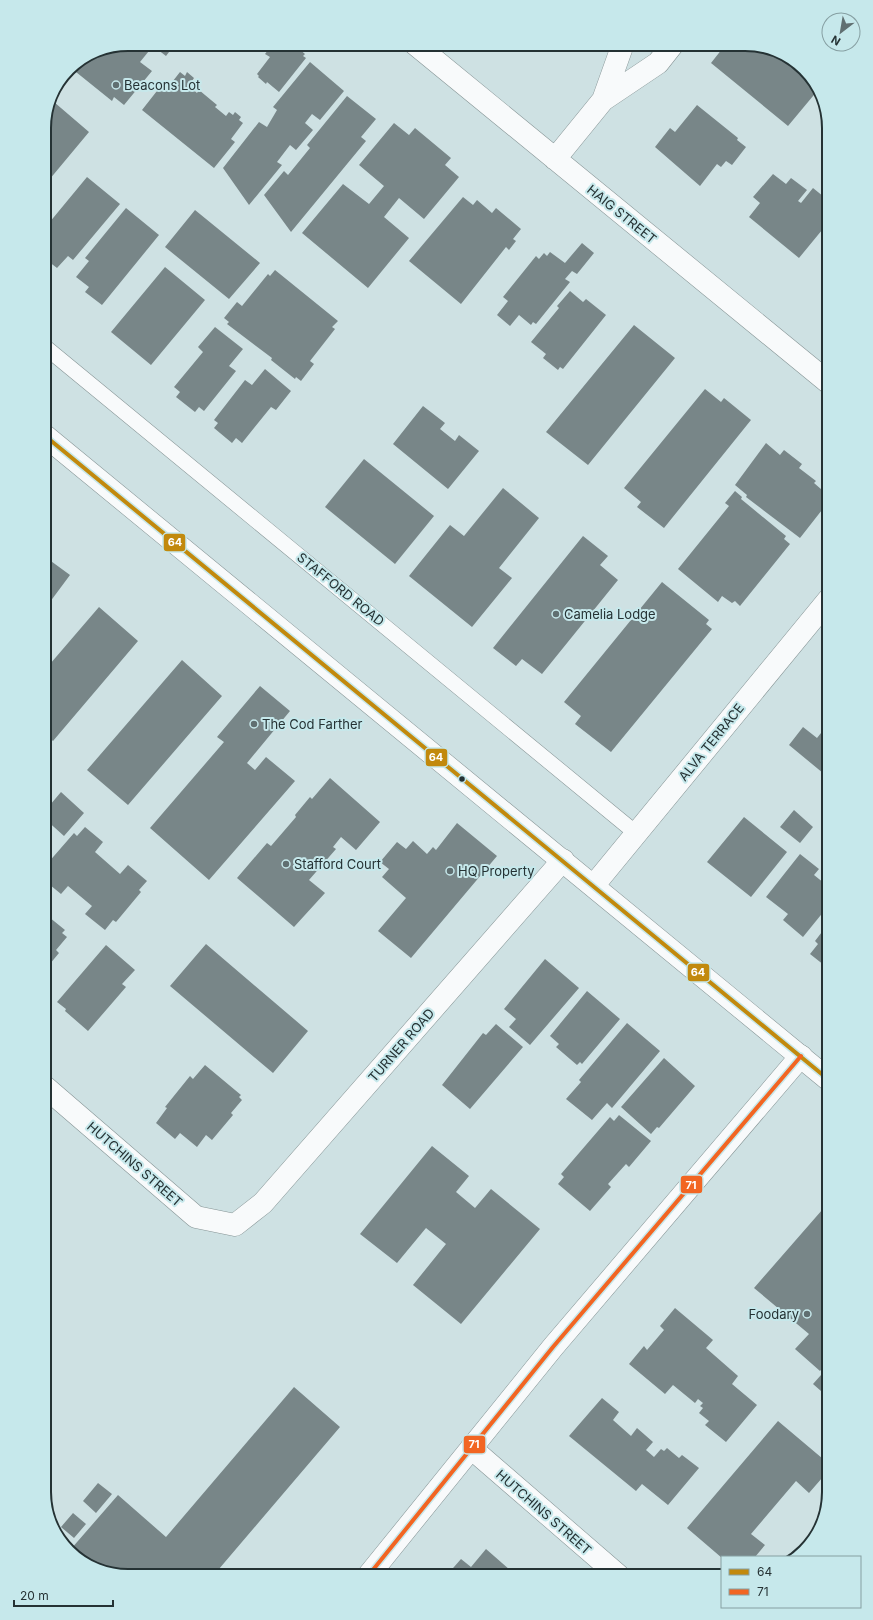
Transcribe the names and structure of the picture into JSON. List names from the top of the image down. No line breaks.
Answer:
{"streets":{"main road":["HAIG STREET","ALVA TERRACE","TURNER ROAD","HUTCHINS STREET"],"lane":["STAFFORD ROAD"]},"crossings":[["STAFFORD ROAD","ALVA TERRACE"],["TURNER ROAD","HUTCHINS STREET"]],"places":["Beacons Lot","Camelia Lodge","The Cod Farther","Stafford Court","HQ Property","Foodary"],"lines":["transit line 64","transit line 71"],"legend":["64","71"],"scale_bar":"20 m","north":"bottom left"}
